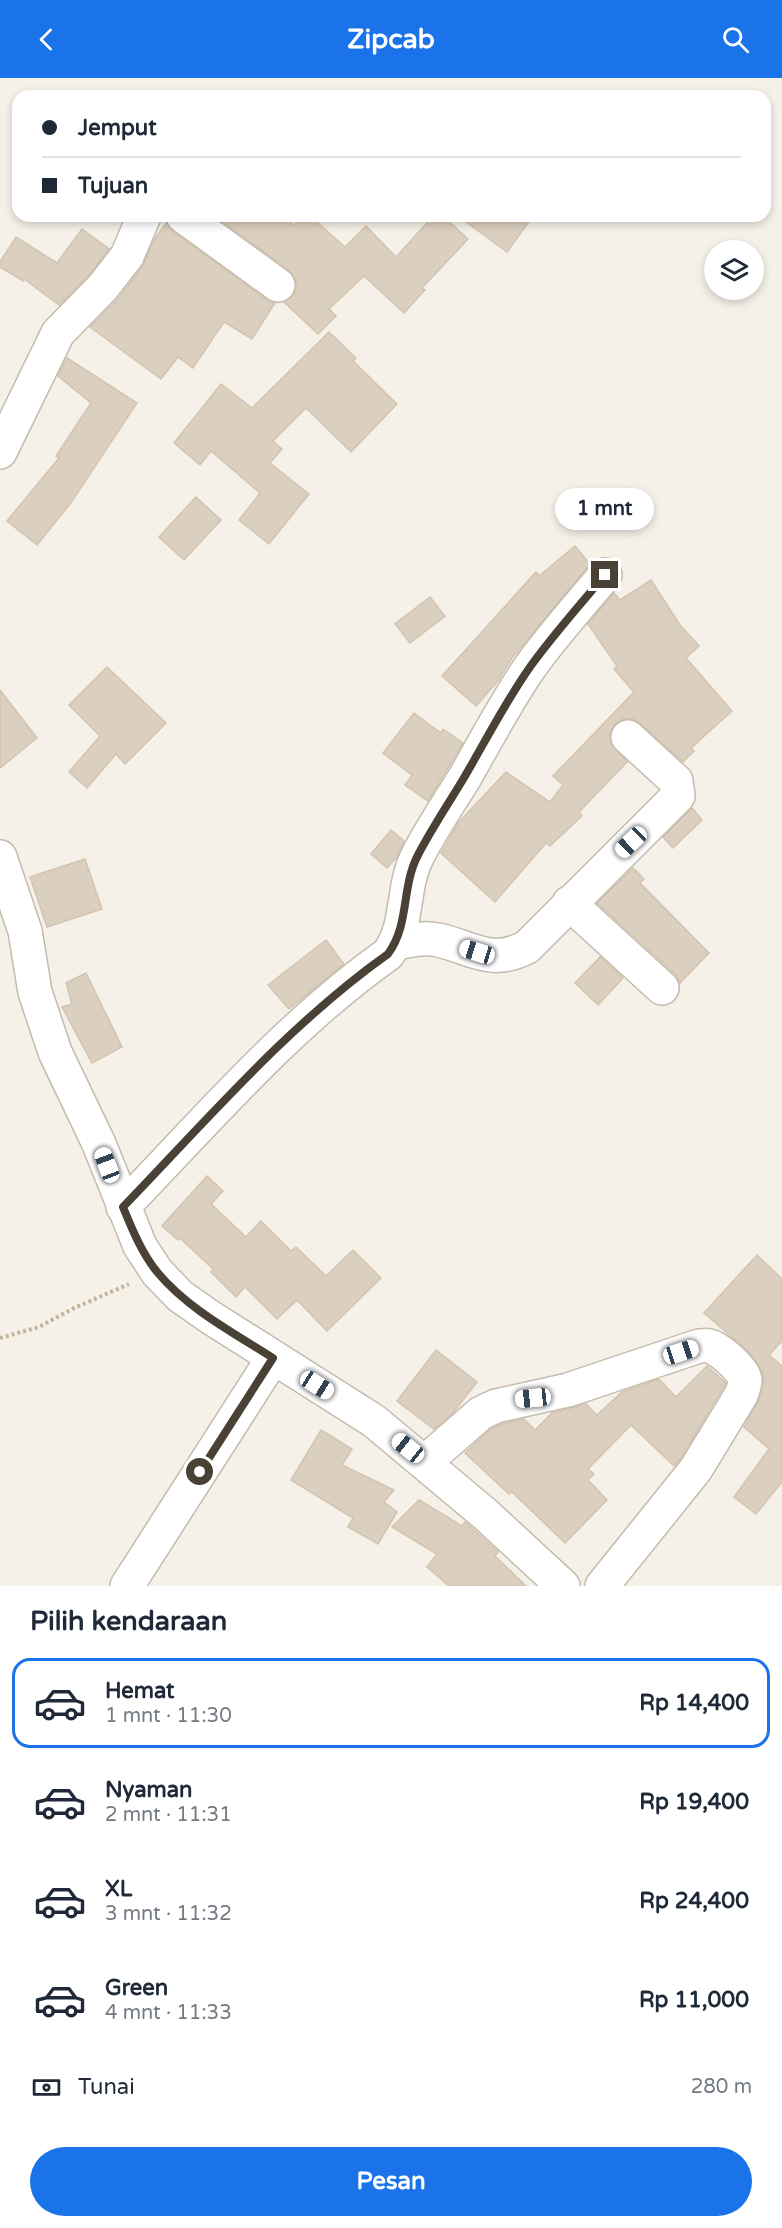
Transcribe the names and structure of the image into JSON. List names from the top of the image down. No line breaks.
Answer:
{"page":{"header":"Zipcab","banner":["Jemput","Tujuan"],"bubble":"1 mnt","heading":"Pilih kendaraan","list":[{"name":"Hemat","note":"1 mnt · 11:30","value":"Rp 14,400"},{"name":"Nyaman","note":"2 mnt · 11:31","value":"Rp 19,400"},{"name":"XL","note":"3 mnt · 11:32","value":"Rp 24,400"},{"name":"Green","note":"4 mnt · 11:33","value":"Rp 11,000"}],"pay":["Tunai","280 m"],"buttons":"Pesan"}}
